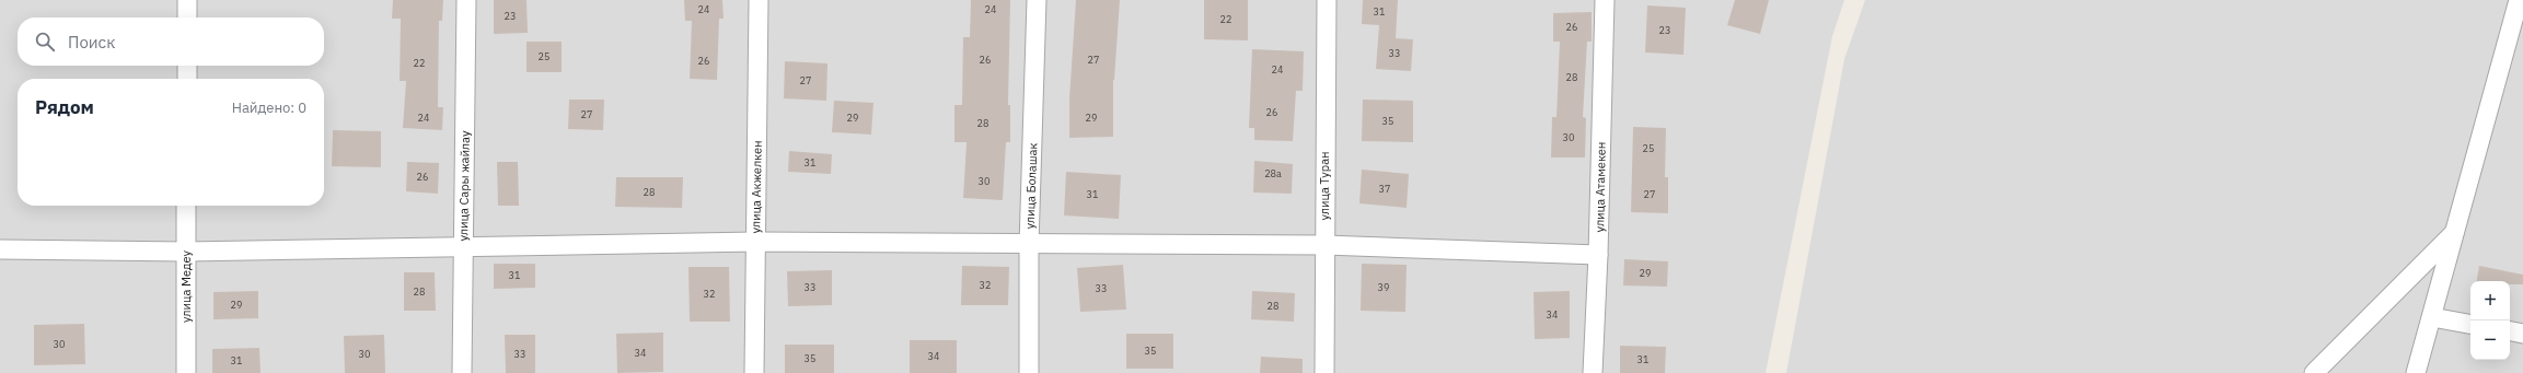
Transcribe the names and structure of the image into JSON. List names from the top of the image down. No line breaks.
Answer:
{"streets":{"street":["улица Сары жайлау","улица Болашак","улица Туран","улица Акжелкен","улица Атамекен","улица Медеу"]},"house_numbers":["24","24","31","23","22","26","23","33","25","26","27","26","22","24","28","27","26","27","24","29","29","35","28","30","25","31","28а","26","30","37","28","31","27","29","31","32","33","39","33","28","32","29","28","34","30","35","34","30","33","34","35","31","31"],"page":{"search":"Поиск","heading":["Рядом","Найдено: 0"],"map_buttons":["+","−"]}}
